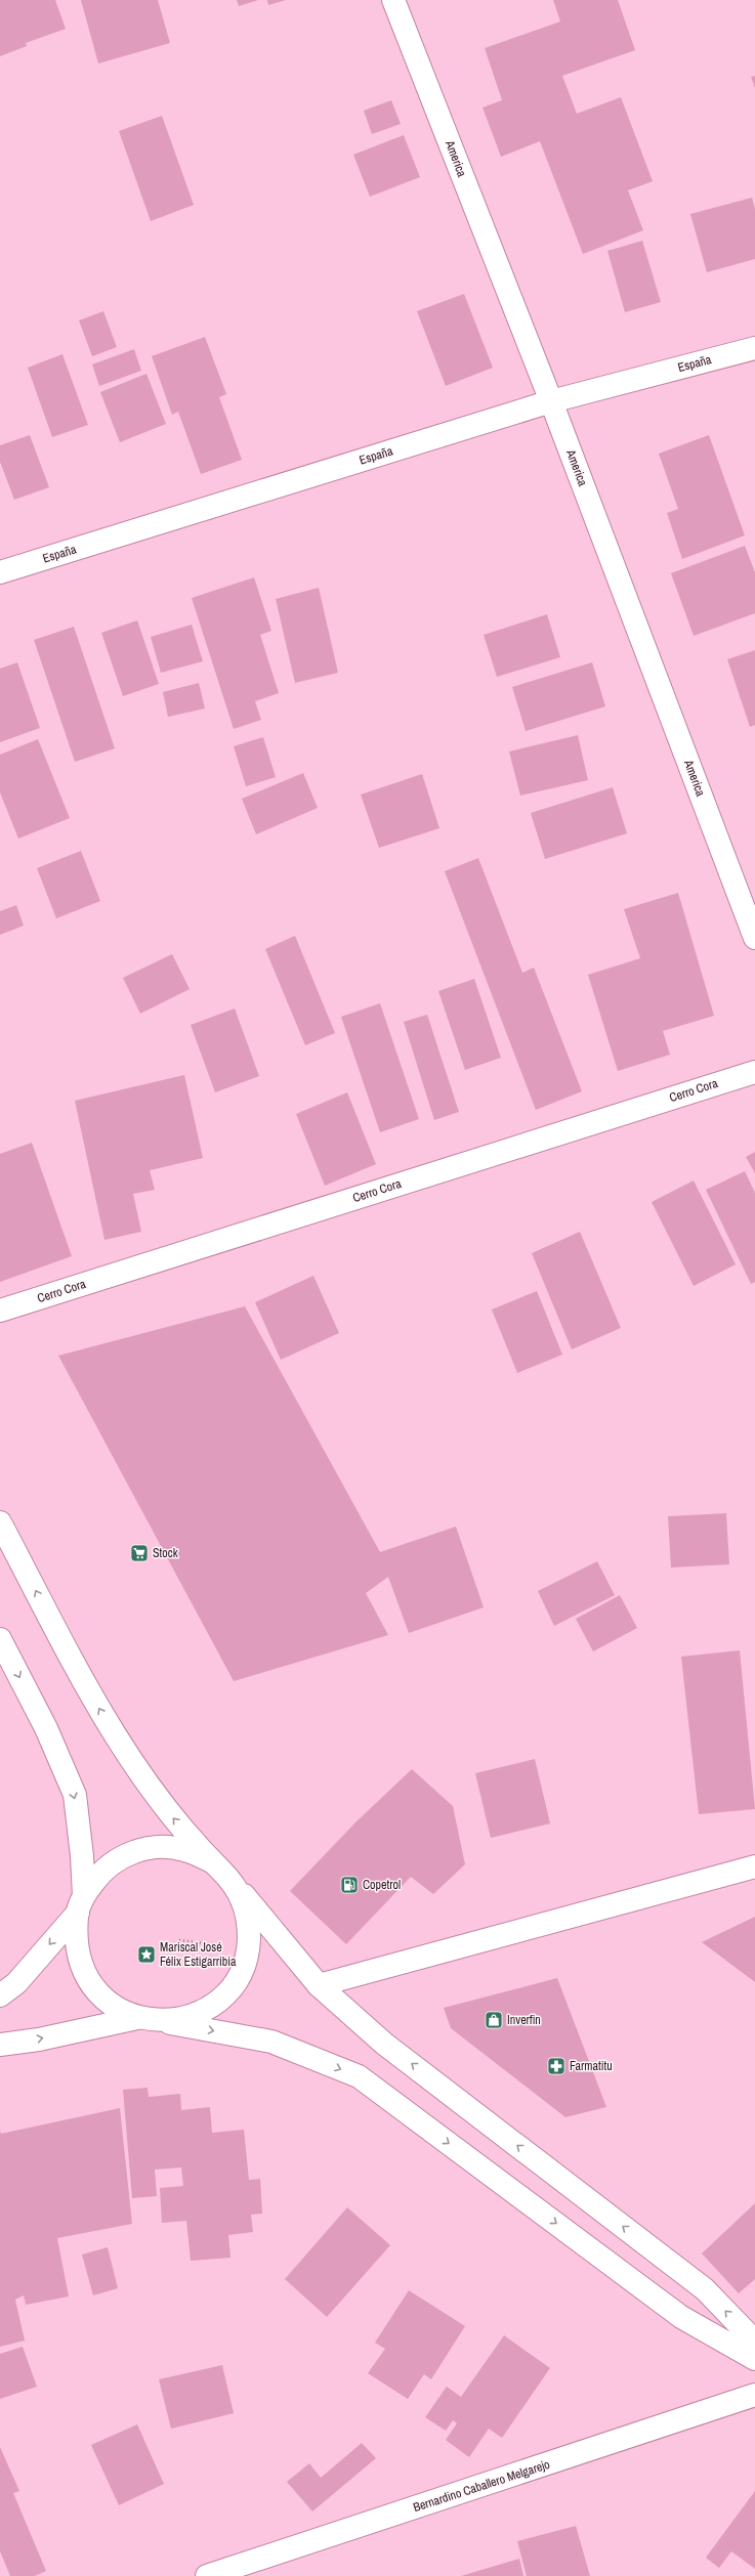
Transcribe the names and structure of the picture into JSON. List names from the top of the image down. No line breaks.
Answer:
{"streets":{"main road":["America","España","Cerro Cora","Bernardino Caballero Melgarejo"]},"crossings":[["America","España"]],"places":{"supermarket":["Stock"],"fuel station":["Copetrol"],"place":["Mariscal José Félix Estigarribia"],"shop":["Inverfin"],"pharmacy":["Farmatitu"]}}
